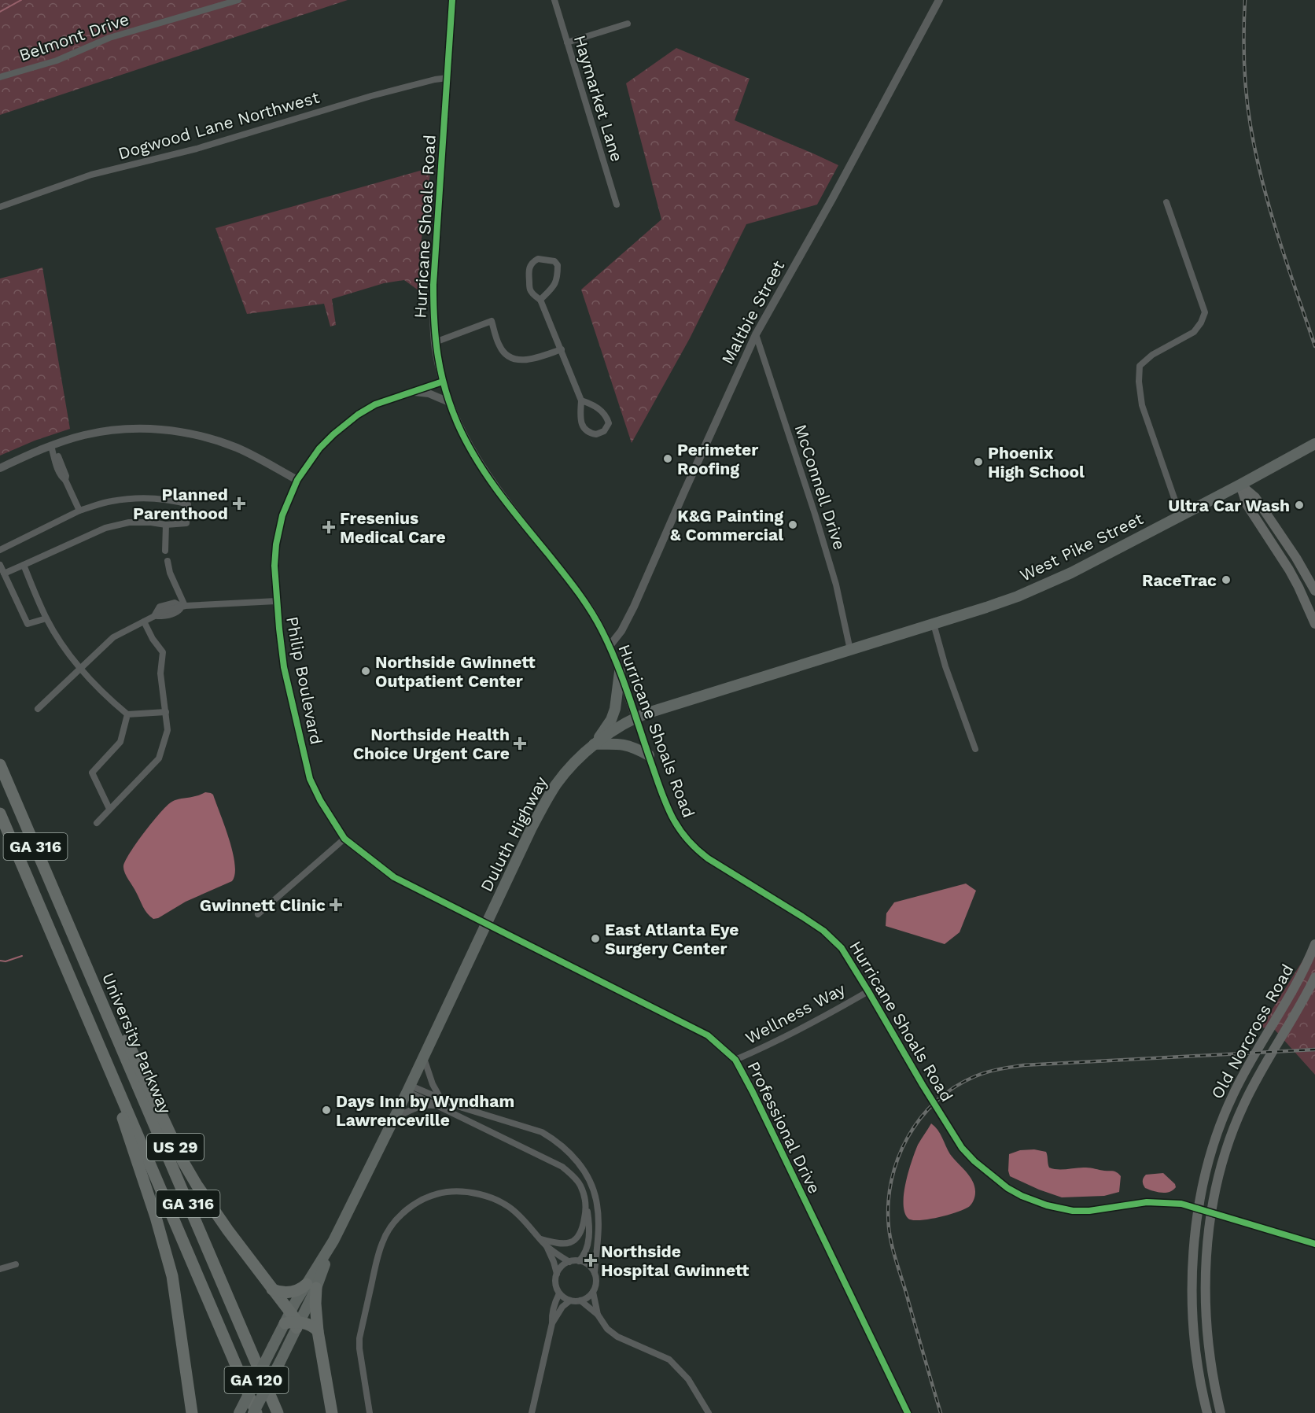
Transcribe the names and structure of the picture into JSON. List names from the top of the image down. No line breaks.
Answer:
{"streets":{"highway":["GA 316","University Parkway","US 29"],"main road":["West Pike Street","Duluth Highway","Old Norcross Road","GA 120"],"street":["Belmont Drive","Haymarket Lane","Dogwood Lane Northwest","Hurricane Shoals Road","Maltbie Street","McConnell Drive","Philip Boulevard","Wellness Way","Professional Drive"]},"crossings":[["Dogwood Lane Northwest","Hurricane Shoals Road"],["Hurricane Shoals Road","Maltbie Street"],["Hurricane Shoals Road","Philip Boulevard"],["Hurricane Shoals Road","Duluth Highway"],["Hurricane Shoals Road","Wellness Way"],["Hurricane Shoals Road","Old Norcross Road"],["Maltbie Street","McConnell Drive"],["McConnell Drive","West Pike Street"],["McConnell Drive","Duluth Highway"],["West Pike Street","Duluth Highway"],["Philip Boulevard","Duluth Highway"],["Philip Boulevard","Professional Drive"],["Duluth Highway","GA 316"],["Duluth Highway","Professional Drive"],["Duluth Highway","US 29"],["GA 316","US 29"],["Wellness Way","Professional Drive"],["University Parkway","US 29"]],"places":{"other":["Perimeter Roofing","Phoenix High School","Ultra Car Wash","K&G Painting & Commercial","RaceTrac","Northside Gwinnett Outpatient Center","East Atlanta Eye Surgery Center","Days Inn by Wyndham Lawrenceville"],"health":["Planned Parenthood","Fresenius Medical Care","Northside Health Choice Urgent Care","Gwinnett Clinic","Northside Hospital Gwinnett"]}}
